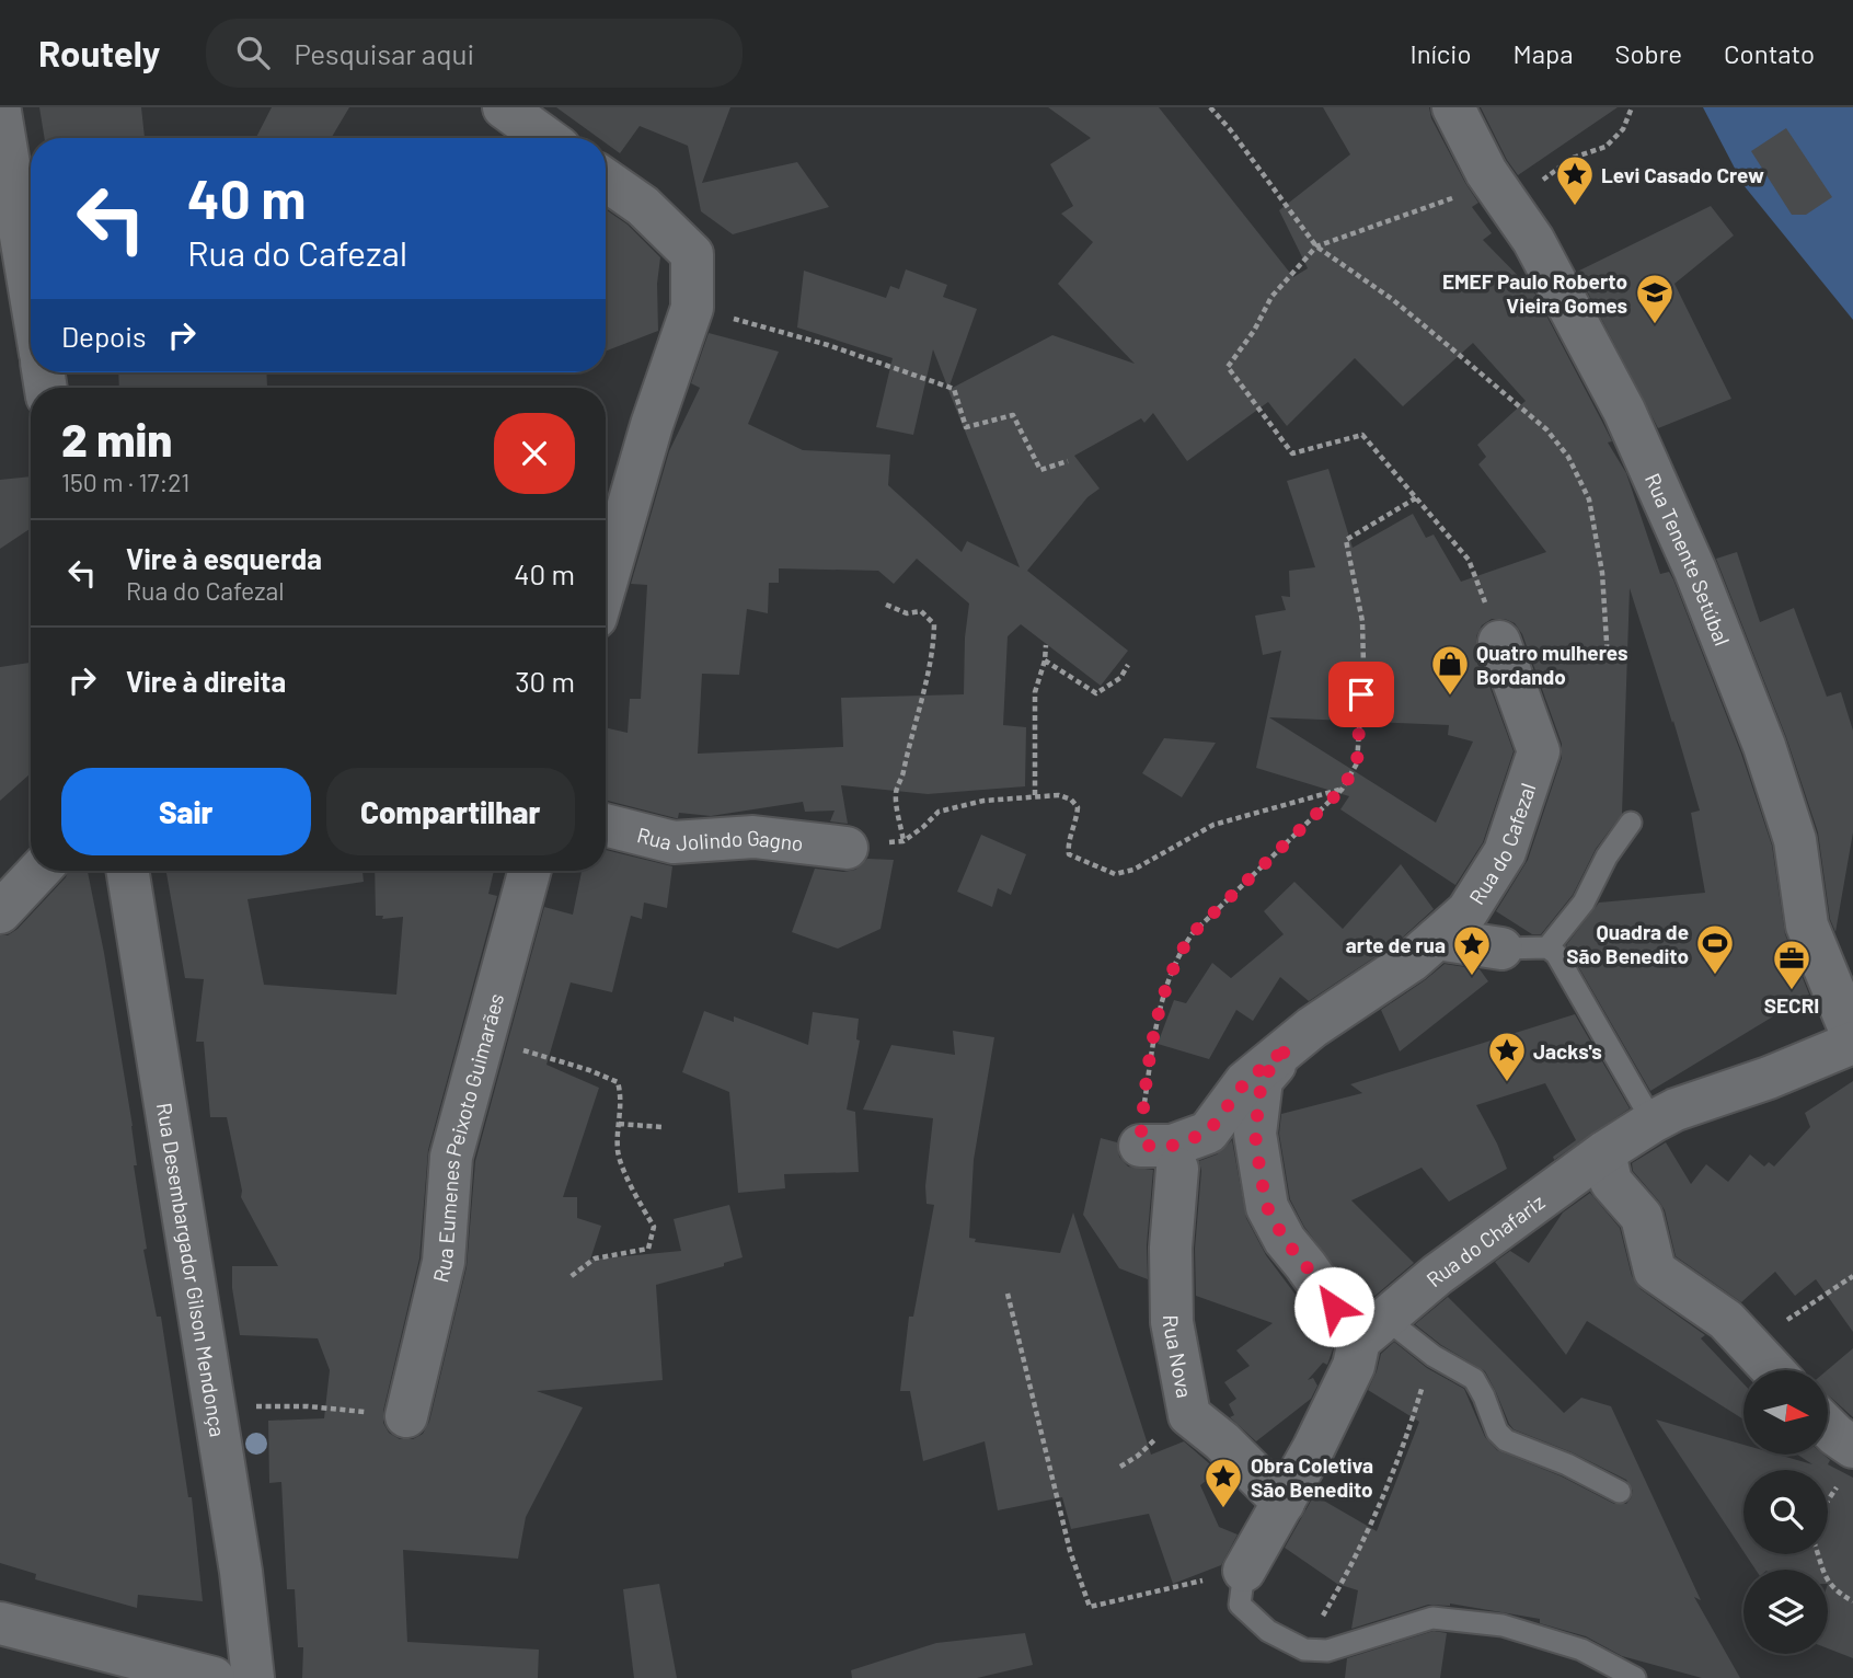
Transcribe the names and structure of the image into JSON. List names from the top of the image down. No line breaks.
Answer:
{"streets":{"street":["Rua Tenente Setúbal","Rua Jolindo Gagno","Rua do Cafezal","Rua Eumenes Peixoto Guimarães","Rua do Chafariz","Rua Desembargador Gilson Mendonça","Rua Nova"]},"crossings":[["Rua Tenente Setúbal","Rua do Chafariz"]],"places":{"place":["Levi Casado Crew","arte de rua","Jacks's","Obra Coletiva São Benedito"],"school or university":["EMEF Paulo Roberto Vieira Gomes"],"shop":["Quatro mulheres Bordando"],"sports":["Quadra de São Benedito"],"office":["SECRI"]},"north":"right","page":{"header":"Routely","search":"Pesquisar aqui","nav":["Início","Mapa","Sobre","Contato"],"turn":["40 m","Rua do Cafezal"],"then":"Depois","heading":["2 min","150 m · 17:21"],"list":[{"name":"Vire à esquerda","note":"Rua do Cafezal","value":"40 m"},{"name":"Vire à direita","value":"30 m"}],"buttons":["Sair","Compartilhar"]}}
